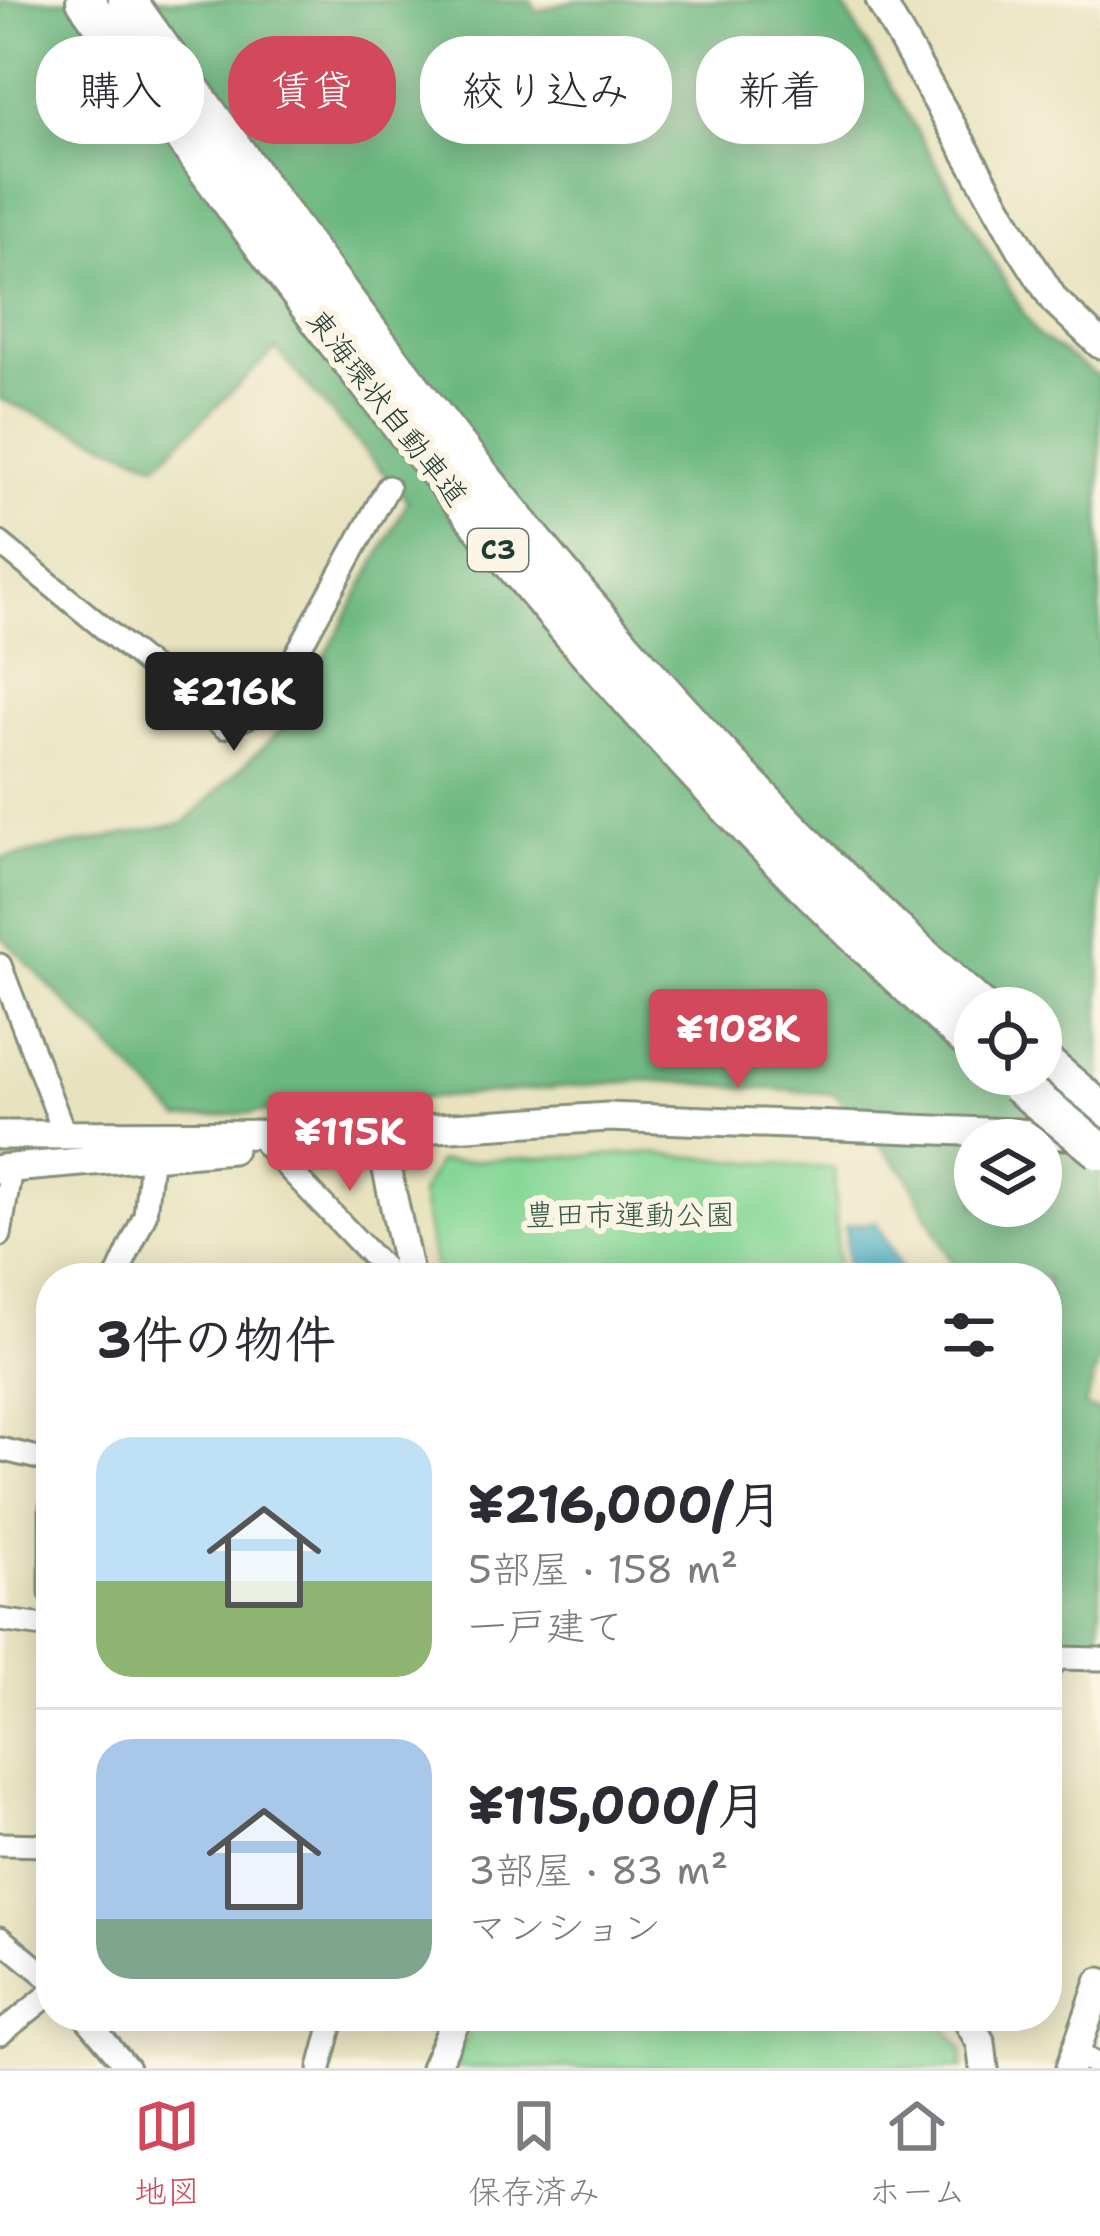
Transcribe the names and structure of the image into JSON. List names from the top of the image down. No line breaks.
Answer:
{"streets":{"highway":["東海環状自動車道","C3"]},"parks":["豊田市運動公園"],"page":{"chip":["購入","賃貸","絞り込み","新着"],"price":["¥216K","¥108K","¥115K"],"heading":"3件の物件","list":[{"name":"¥216,000/月","note":"5部屋 · 158 m² · 一戸建て"},{"name":"¥115,000/月","note":"3部屋 · 83 m² · マンション"}],"tabs":["地図","保存済み","ホーム"]}}
